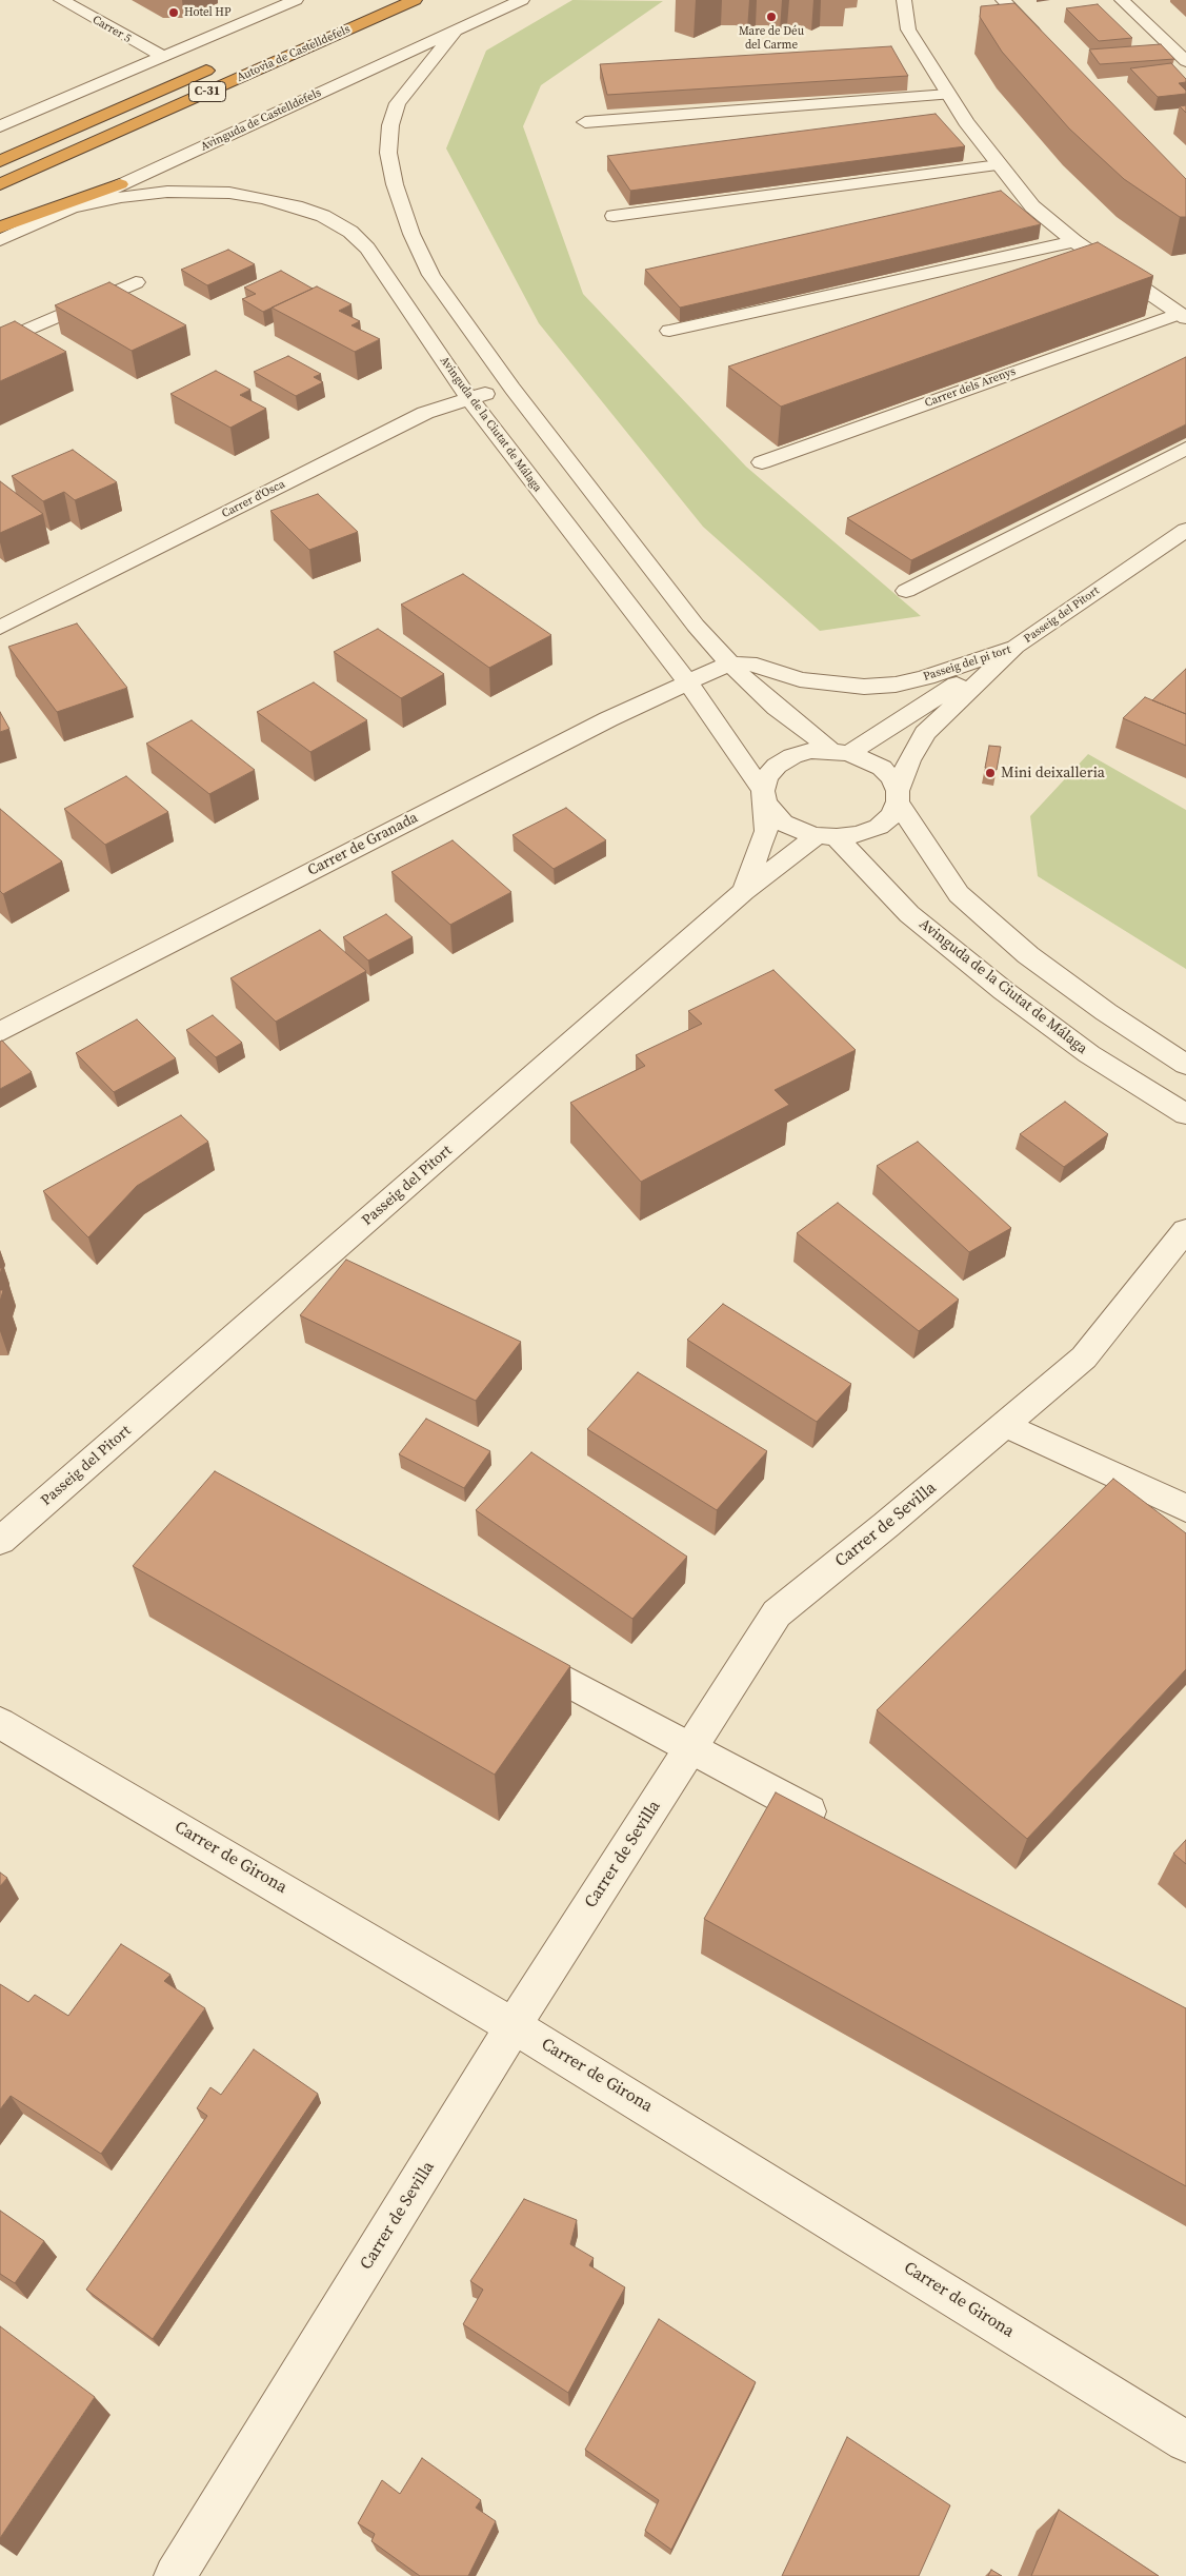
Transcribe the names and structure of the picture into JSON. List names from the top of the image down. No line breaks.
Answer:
{"streets":{"highway":["Autovia de Castelldefels","C-31"],"street":["Carrer 5","Avinguda de Castelldefels","Carrer dels Arenys","Avinguda de la Ciutat de Málaga","Carrer d'Osca","Passeig del Pitort","Passeig del pi tort","Carrer de Granada","Carrer de Sevilla","Carrer de Girona"]},"crossings":[["Avinguda de Castelldefels","Avinguda de la Ciutat de Málaga"],["Avinguda de la Ciutat de Málaga","Carrer d'Osca"],["Avinguda de la Ciutat de Málaga","Passeig del Pitort"],["Avinguda de la Ciutat de Málaga","Passeig del pi tort"],["Avinguda de la Ciutat de Málaga","Carrer de Granada"],["Passeig del Pitort","Passeig del pi tort"],["Passeig del pi tort","Carrer de Granada"],["Carrer de Sevilla","Carrer de Girona"]],"places":["Hotel HP","Mare de Déu del Carme","Mini deixalleria"]}
